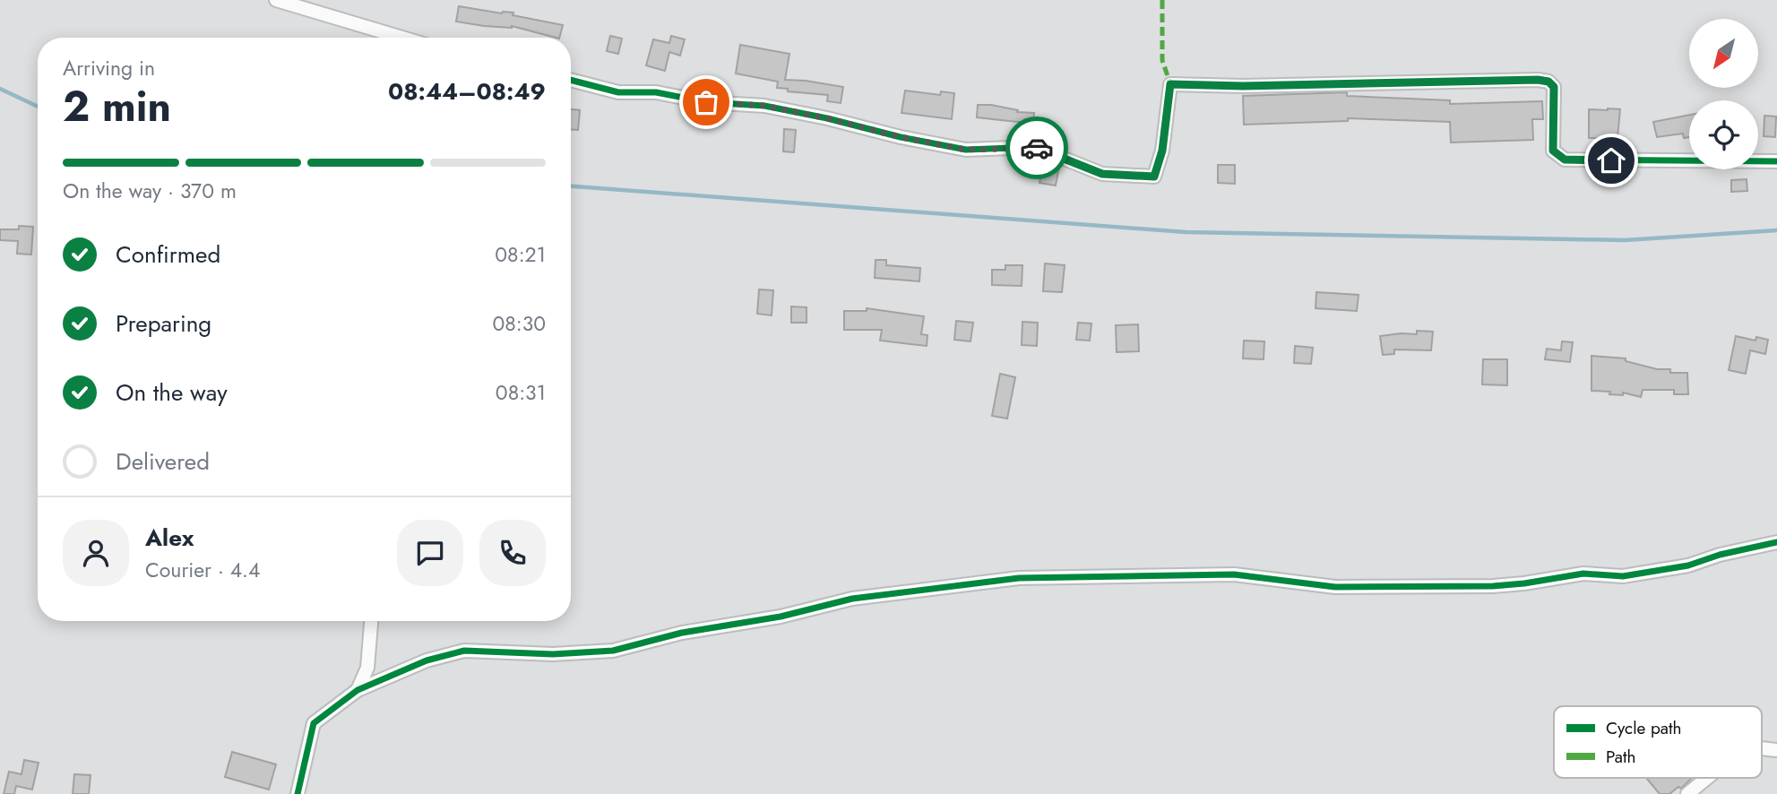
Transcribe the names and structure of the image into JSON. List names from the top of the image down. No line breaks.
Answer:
{"legend":["Cycle path","Path"],"north":"bottom left","page":{"heading":["2 min","Arriving in","08:44–08:49"],"panel":["Alex","Courier · 4.4"],"bar":"On the way · 370 m","list":[["Confirmed","08:21"],["Preparing","08:30"],["On the way","08:31"],"Delivered"]}}
